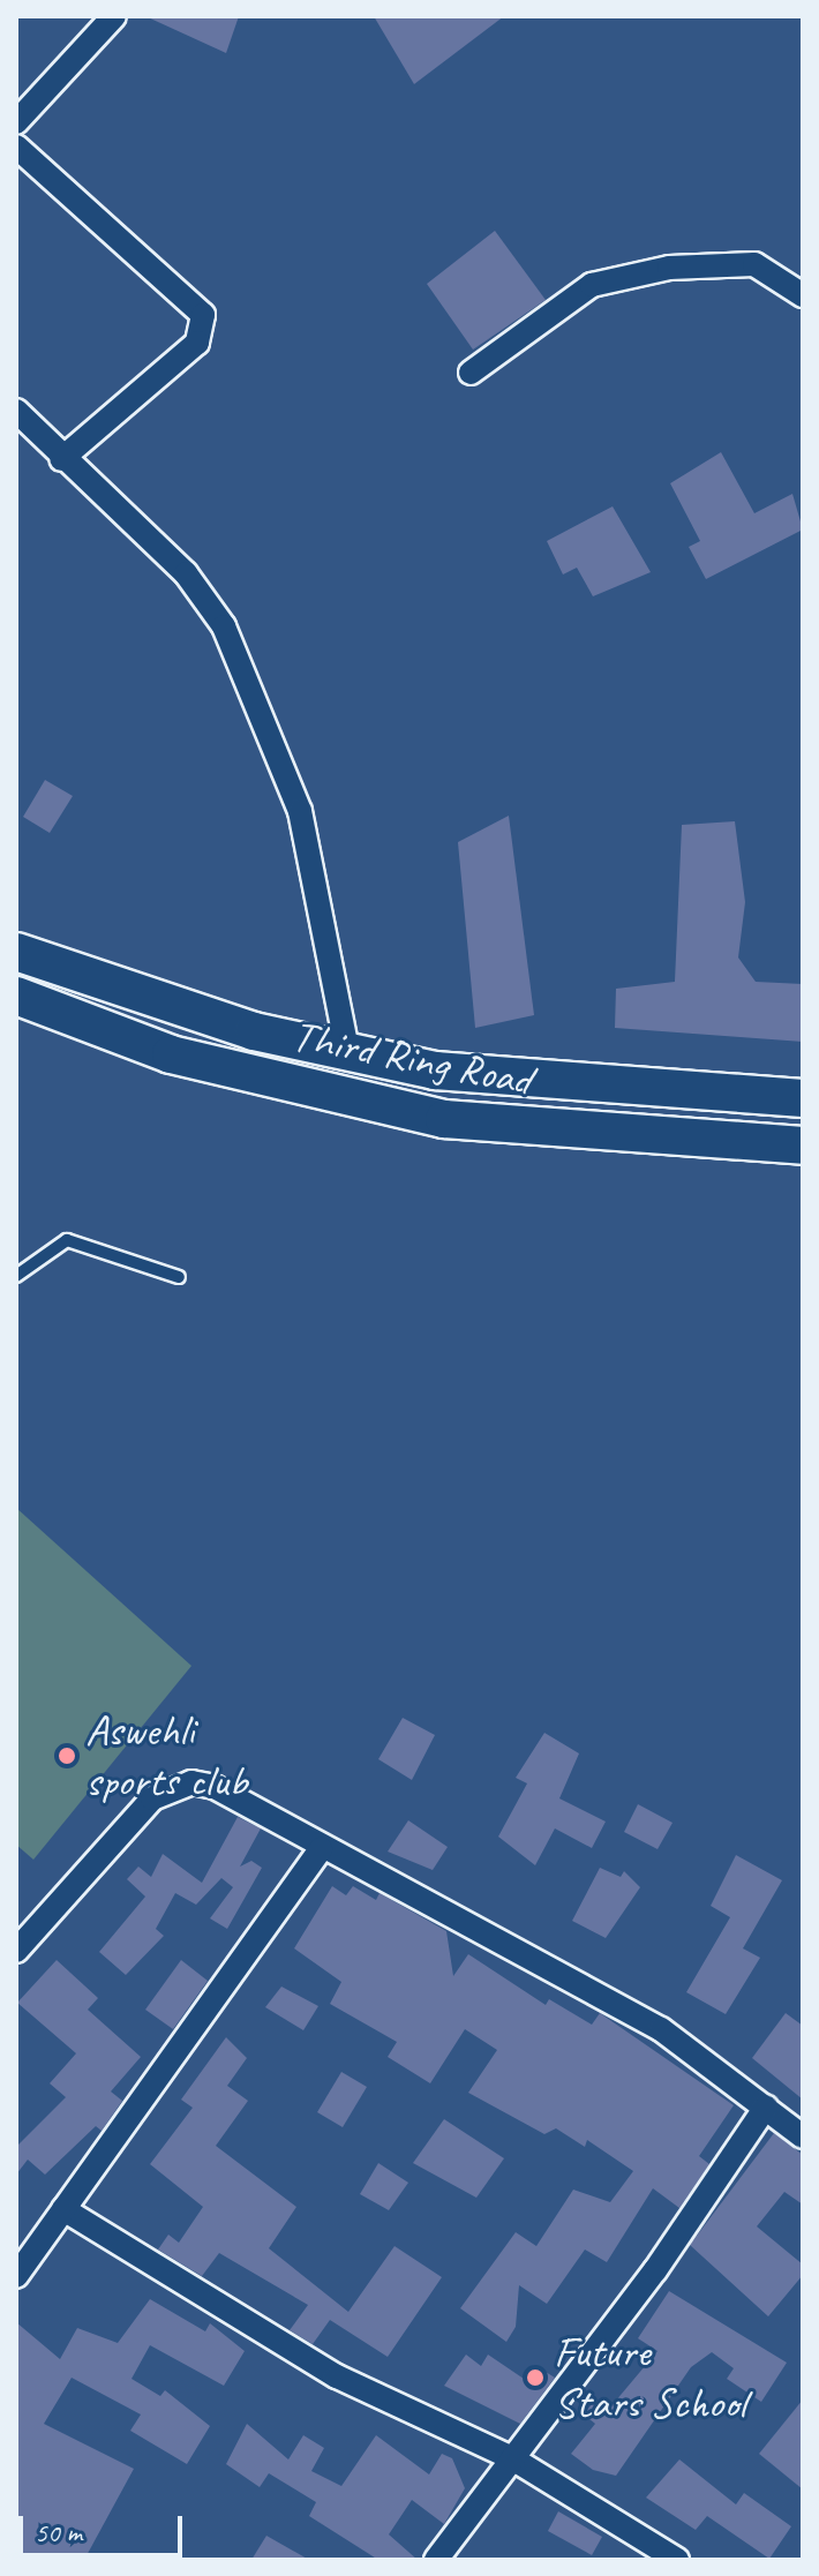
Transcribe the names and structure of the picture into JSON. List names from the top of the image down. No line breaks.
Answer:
{"streets":{"main road":["Third Ring Road"]},"places":["Aswehli sports club","Future Stars School"],"scale_bar":"50 m"}
